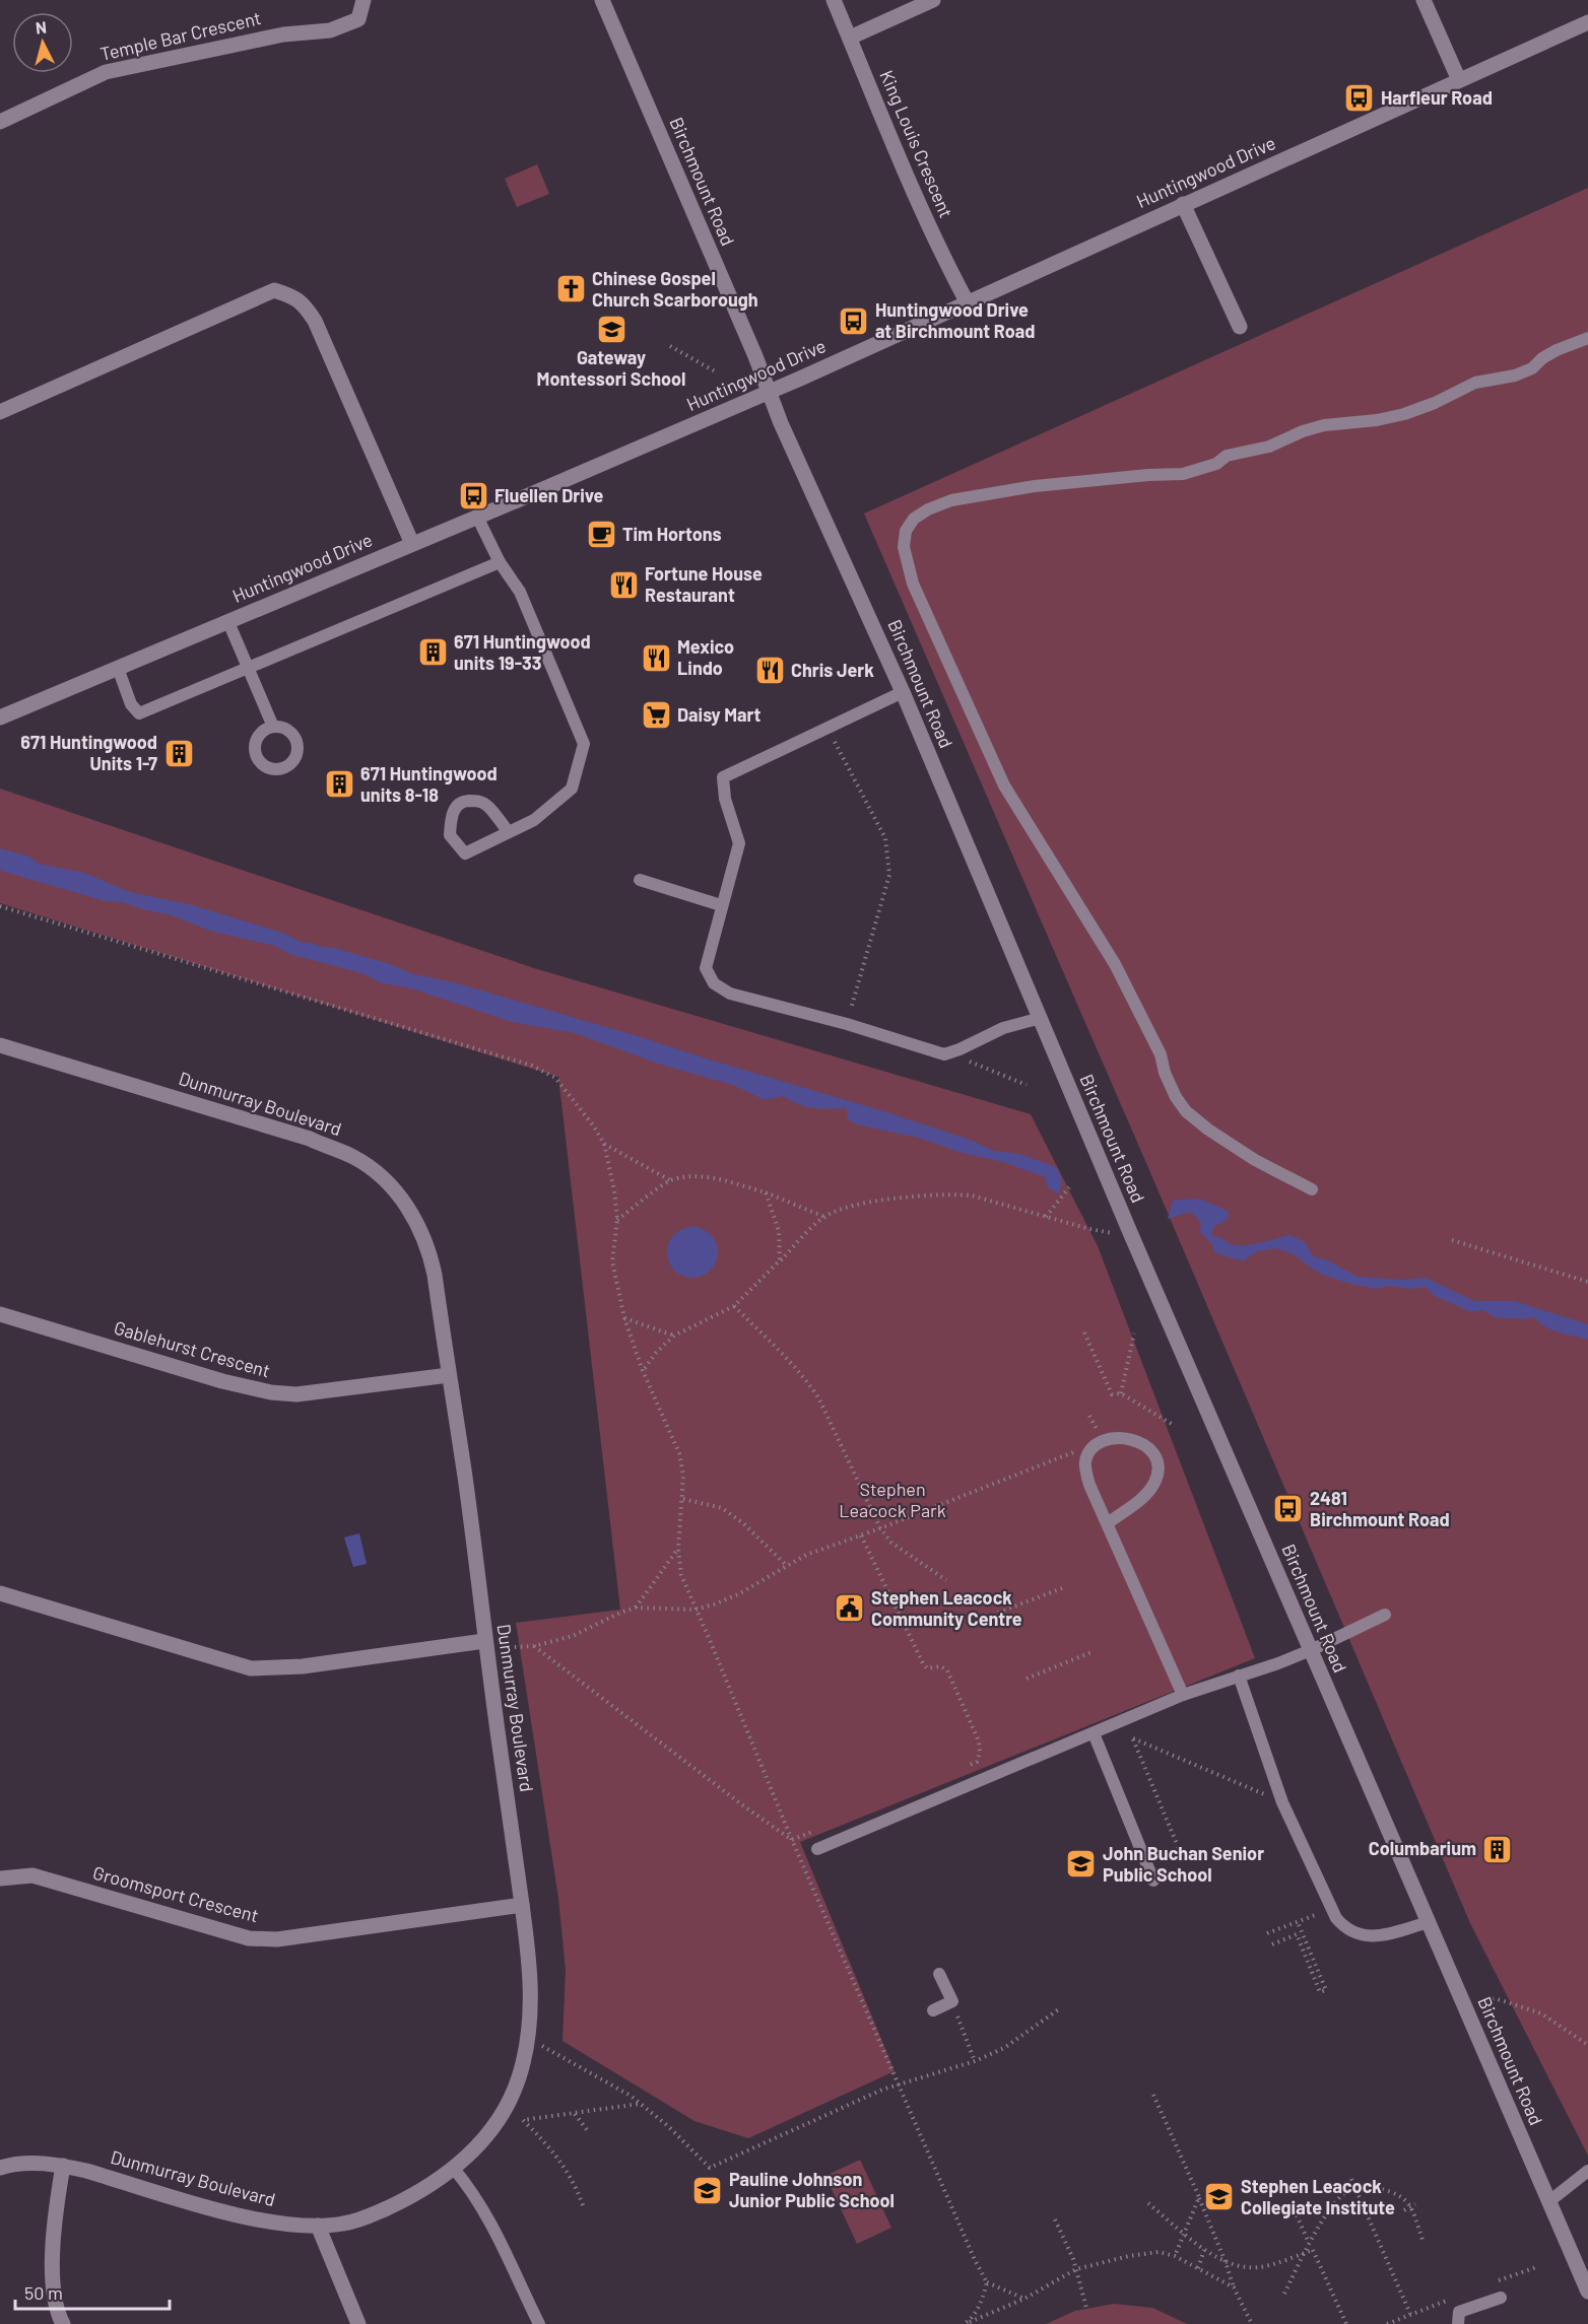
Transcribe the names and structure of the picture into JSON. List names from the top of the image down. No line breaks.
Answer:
{"streets":{"street":["Temple Bar Crescent","King Louis Crescent","Huntingwood Drive","Birchmount Road","Dunmurray Boulevard","Gablehurst Crescent","Groomsport Crescent"]},"crossings":[["King Louis Crescent","Huntingwood Drive"],["Huntingwood Drive","Birchmount Road"],["Dunmurray Boulevard","Gablehurst Crescent"],["Dunmurray Boulevard","Groomsport Crescent"]],"parks":["Stephen Leacock Park"],"places":{"bus stop":["Harfleur Road","Huntingwood Drive at Birchmount Road","Fluellen Drive","2481 Birchmount Road"],"church":["Chinese Gospel Church Scarborough"],"school or university":["Gateway Montessori School","John Buchan Senior Public School","Pauline Johnson Junior Public School","Stephen Leacock Collegiate Institute"],"cafe":["Tim Hortons"],"restaurant":["Fortune House Restaurant","Mexico Lindo","Chris Jerk"],"building":["671 Huntingwood units 19-33","671 Huntingwood Units 1-7","671 Huntingwood units 8-18","Columbarium"],"supermarket":["Daisy Mart"],"public building":["Stephen Leacock Community Centre"]},"scale_bar":"50 m","north":"top"}
